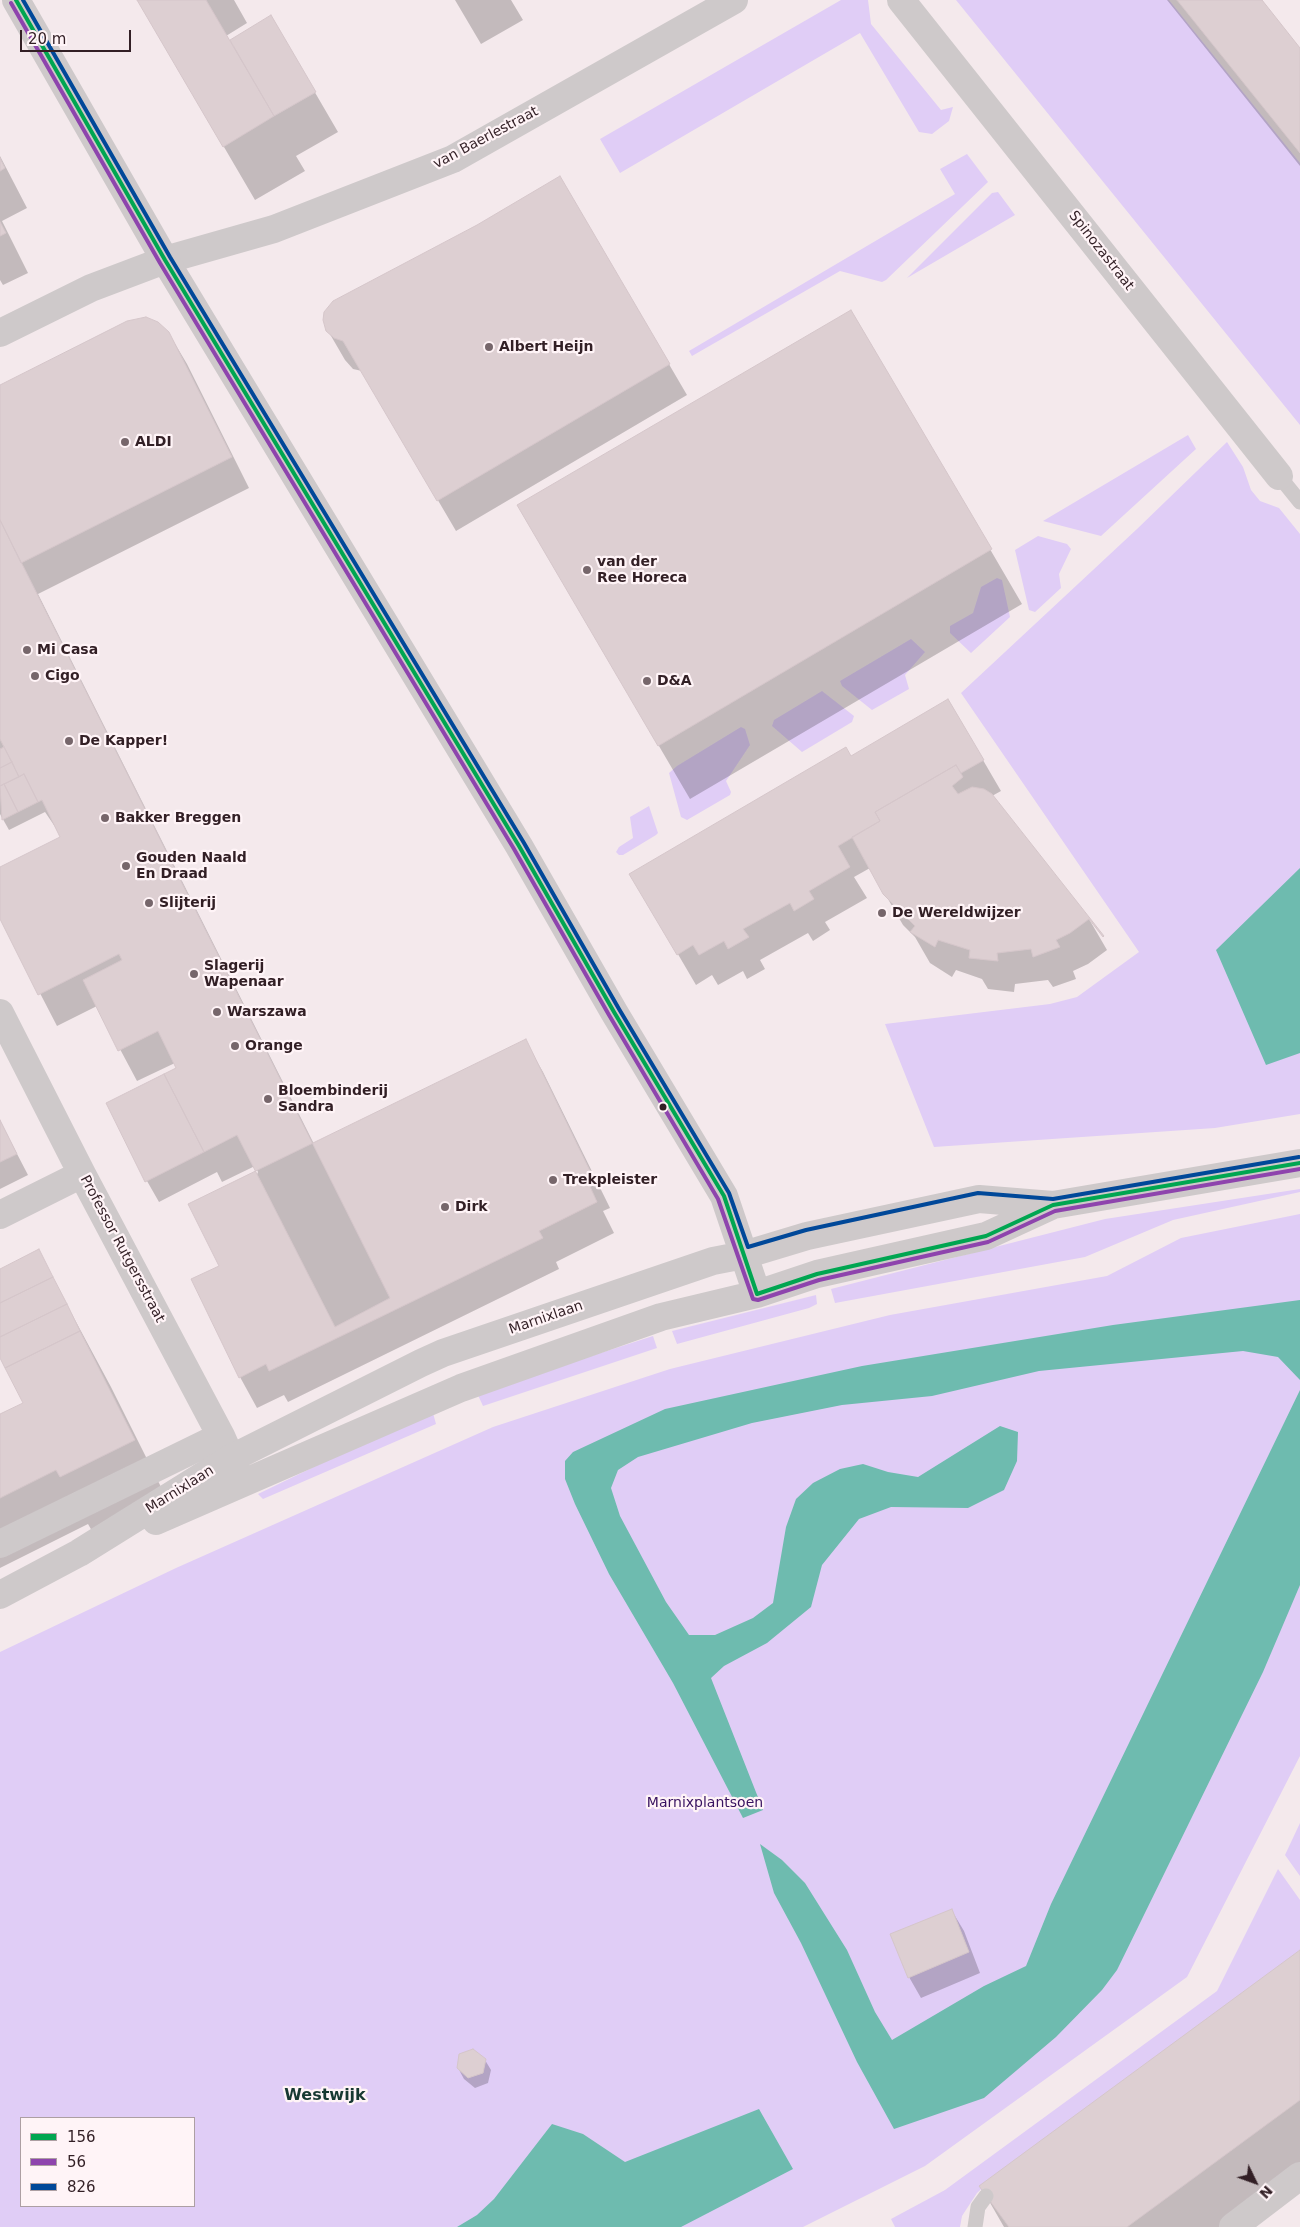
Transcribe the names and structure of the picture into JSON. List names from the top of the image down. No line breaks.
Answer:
{"streets":{"street":["van Baerlestraat","Spinozastraat","Professor Rutgersstraat","Marnixlaan"]},"crossings":[["Professor Rutgersstraat","Marnixlaan"]],"districts":["Westwijk"],"parks":["Marnixplantsoen"],"places":["Albert Heijn","ALDI","van der Ree Horeca","Mi Casa","Cigo","D&A","De Kapper!","Bakker Breggen","Gouden Naald En Draad","Slijterij","De Wereldwijzer","Slagerij Wapenaar","Warszawa","Orange","Bloembinderij Sandra","Trekpleister","Dirk"],"lines":["transit line 156","transit line 826","transit line 56"],"legend":["156","56","826"],"scale_bar":"20 m","north":"bottom right"}
